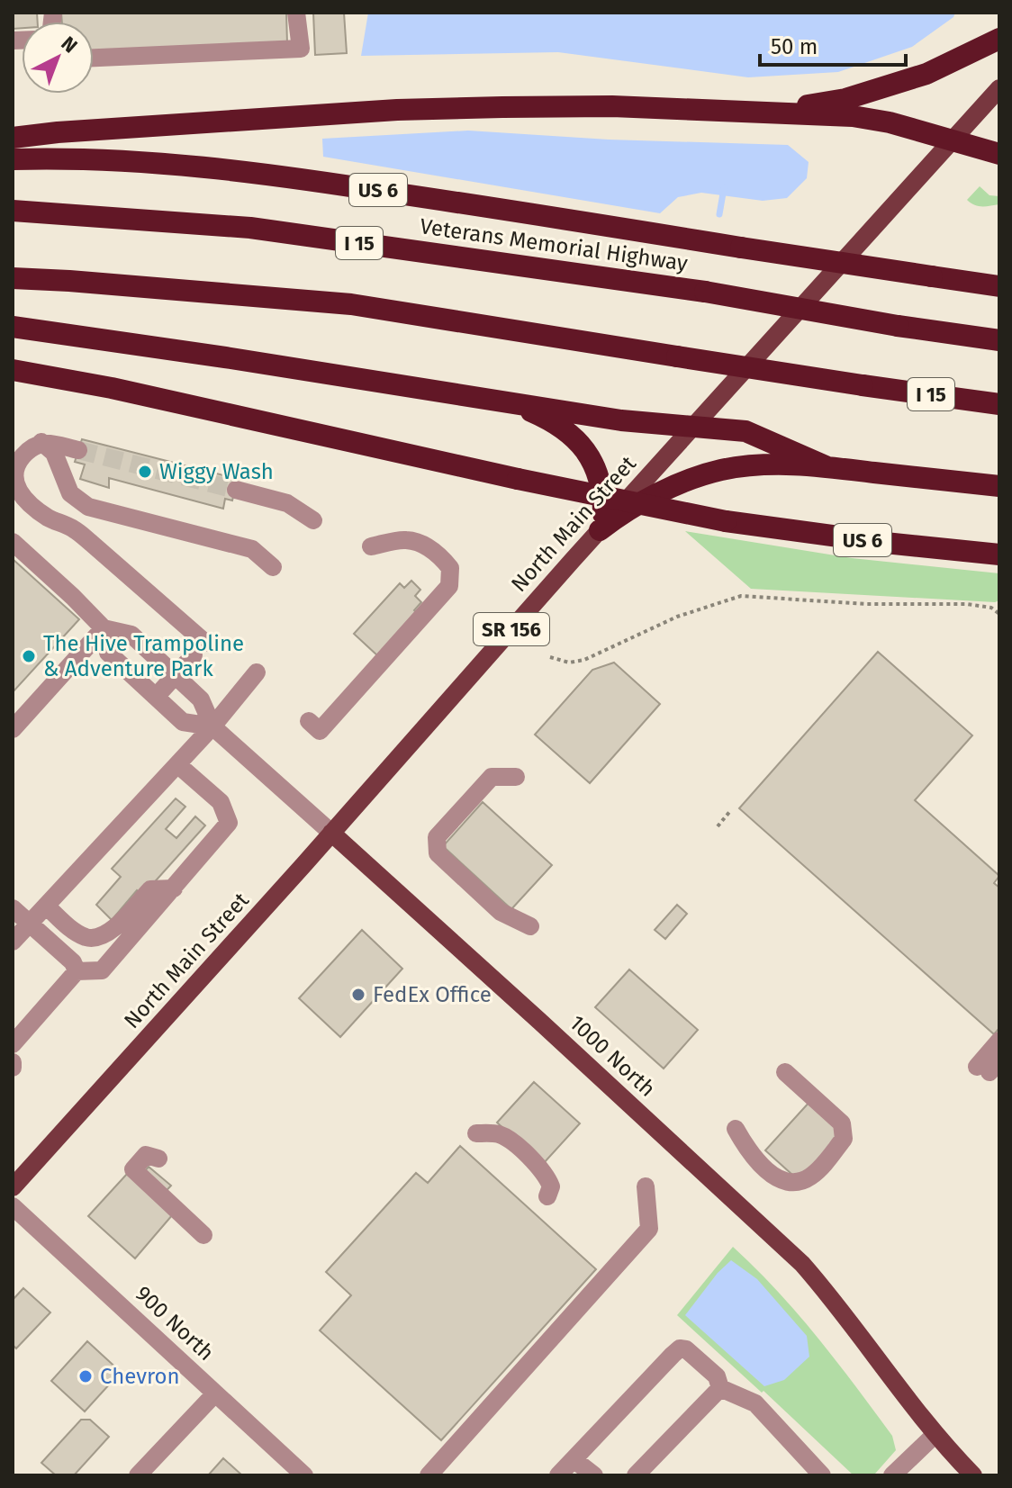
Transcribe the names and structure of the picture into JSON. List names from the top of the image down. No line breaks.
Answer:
{"streets":{"highway":["US 6","I 15","Veterans Memorial Highway"],"main road":["North Main Street","SR 156","1000 North"],"street":["900 North"]},"crossings":[["North Main Street","1000 North"]],"places":["Wiggy Wash","The Hive Trampoline & Adventure Park","FedEx Office","Chevron"],"scale_bar":"50 m","north":"top right"}
